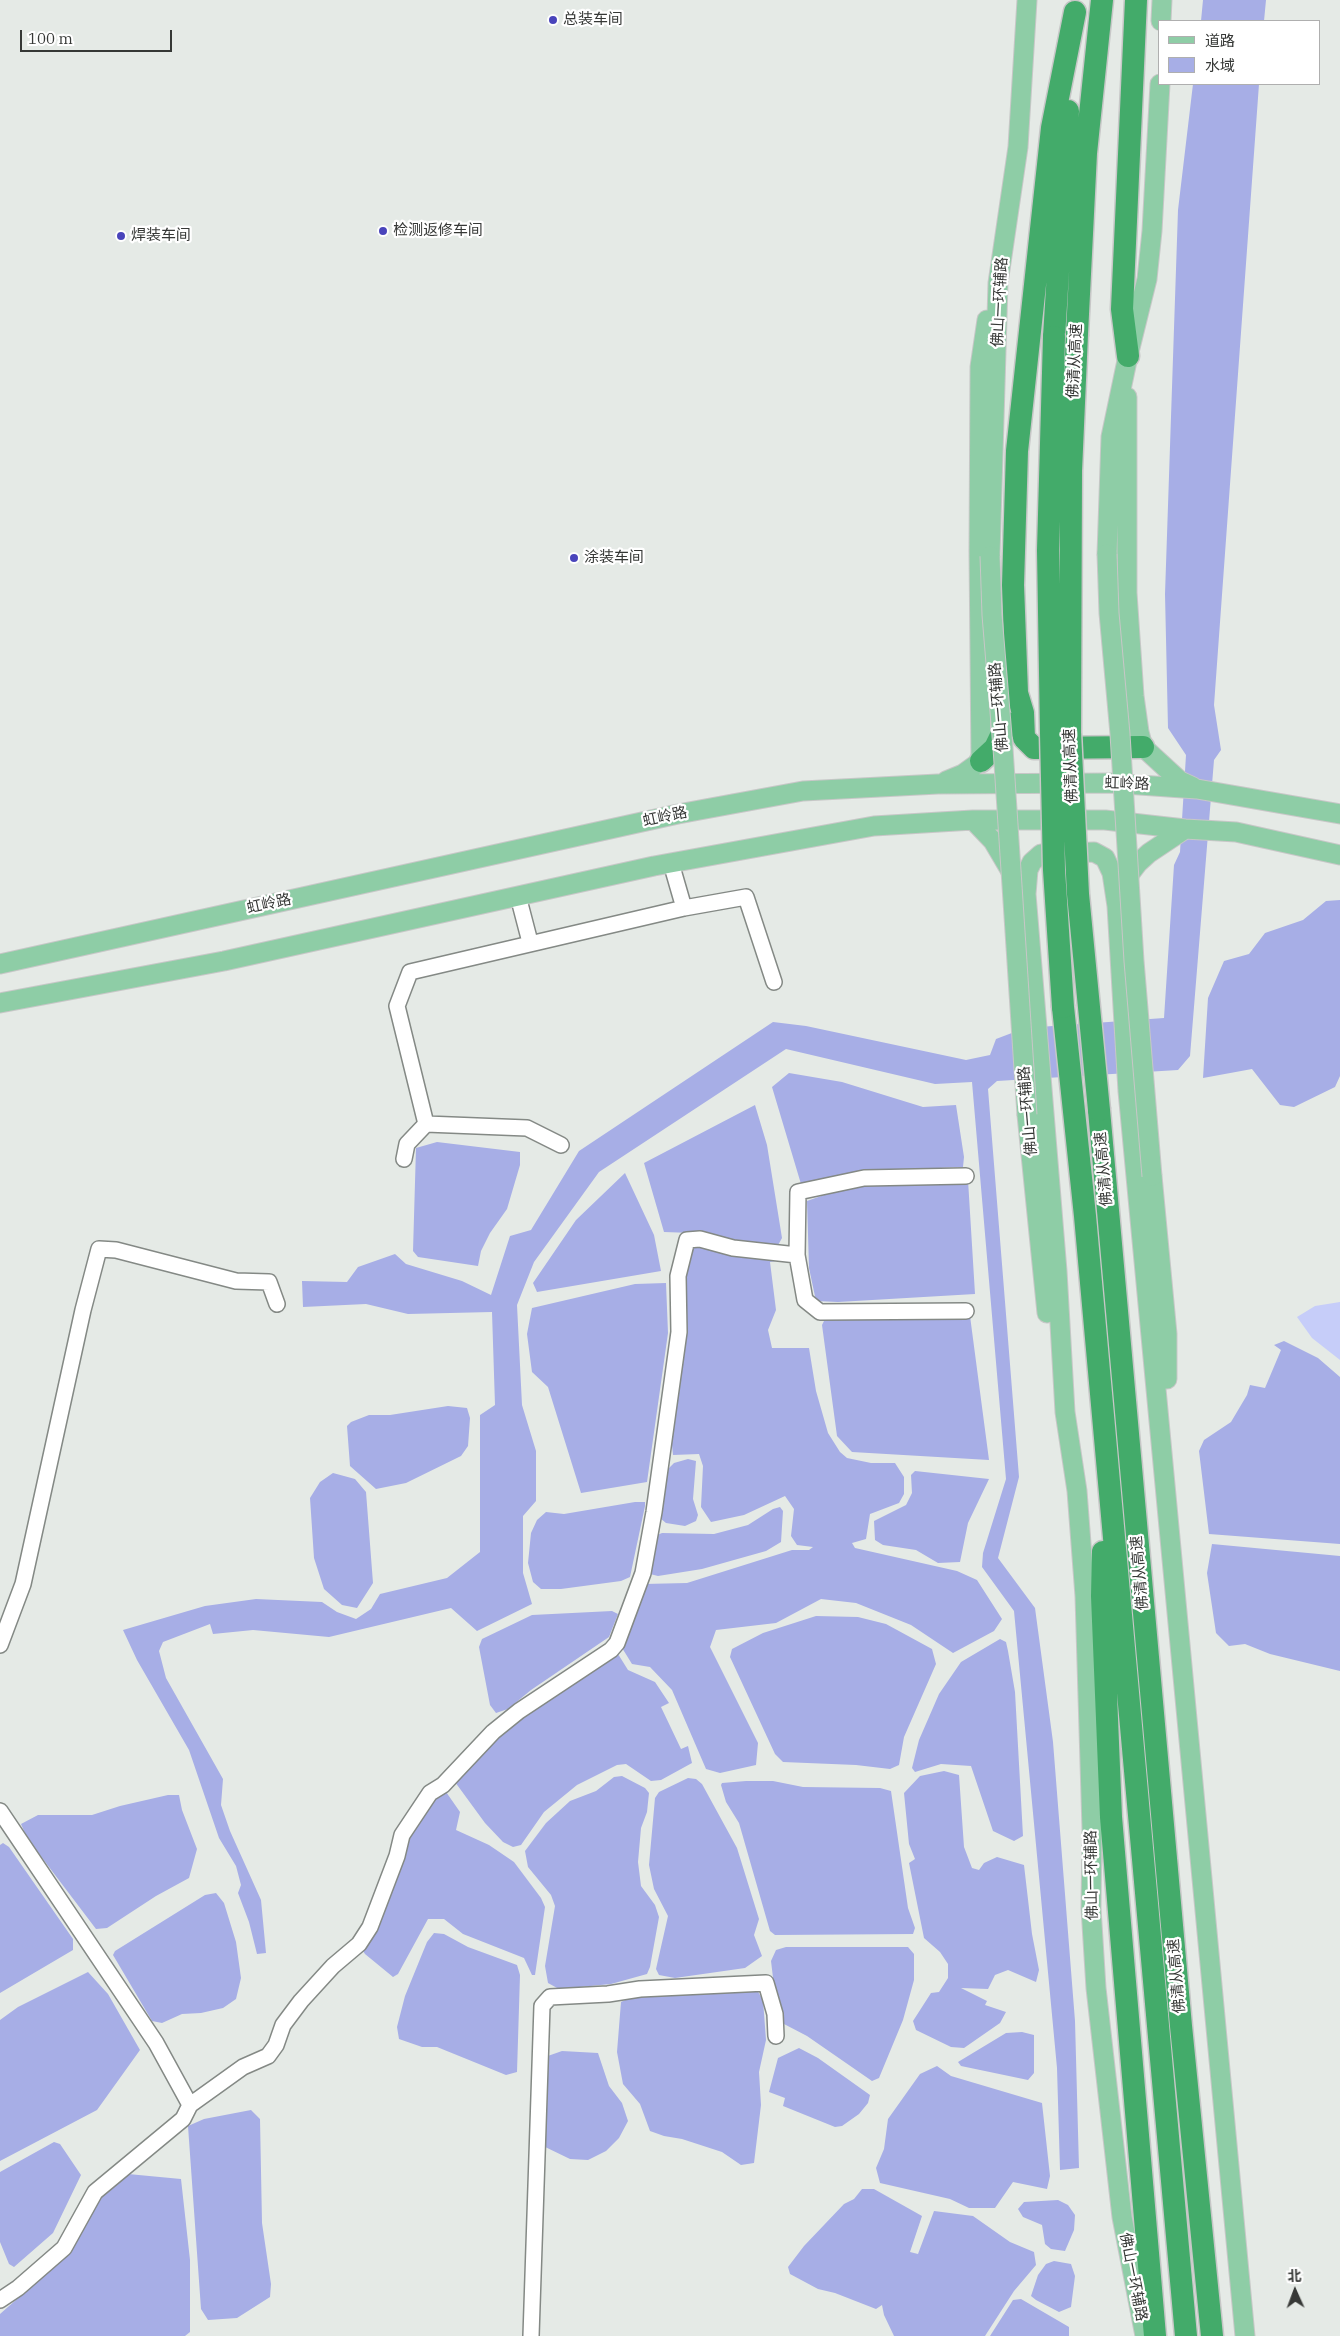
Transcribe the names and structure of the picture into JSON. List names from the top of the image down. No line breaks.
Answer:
{"streets":{"highway":["佛清从高速"],"main road":["佛山一环辅路","虹岭路"]},"places":["总装车间","检测返修车间","焊装车间","涂装车间"],"legend":["道路","水域"],"scale_bar":"100 m","north":"top"}
